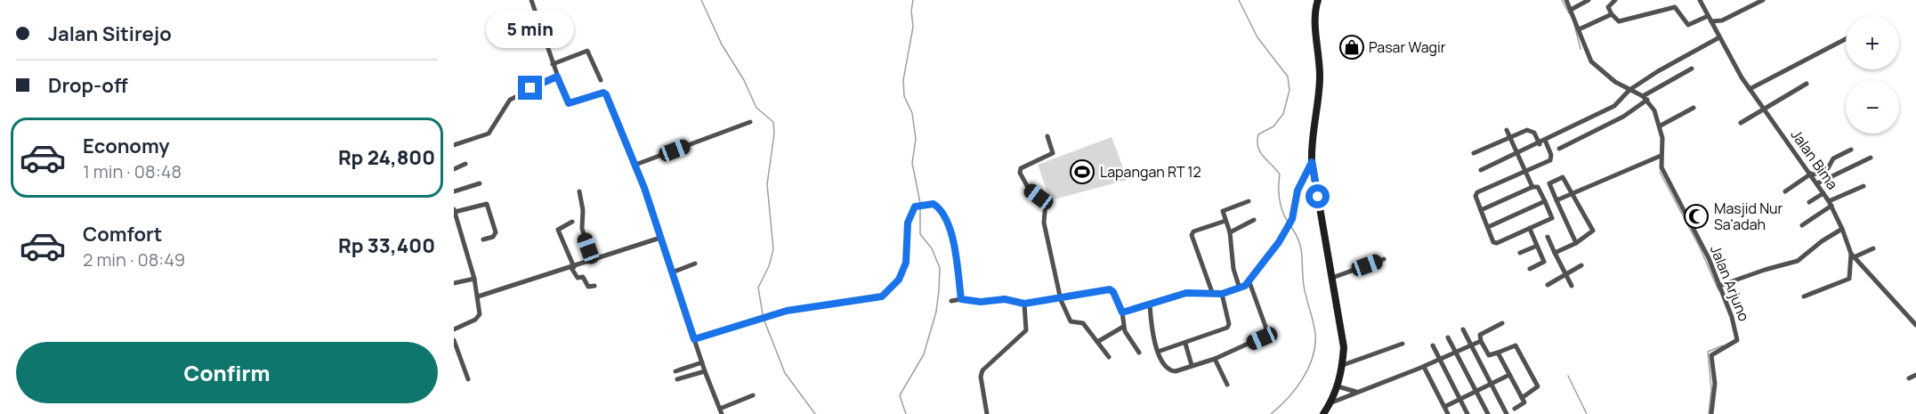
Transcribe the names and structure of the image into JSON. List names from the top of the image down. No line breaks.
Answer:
{"streets":{"street":["Jalan Bima","Jalan Arjuno"]},"places":{"shop":["Pasar Wagir"],"sports":["Lapangan RT 12"],"mosque":["Masjid Nur Sa'adah"]},"page":{"banner":["Jalan Sitirejo","Drop-off"],"bubble":"5 min","map_buttons":["+","−"],"list":[{"name":"Economy","note":"1 min · 08:48","value":"Rp 24,800"},{"name":"Comfort","note":"2 min · 08:49","value":"Rp 33,400"}],"buttons":"Confirm"}}
